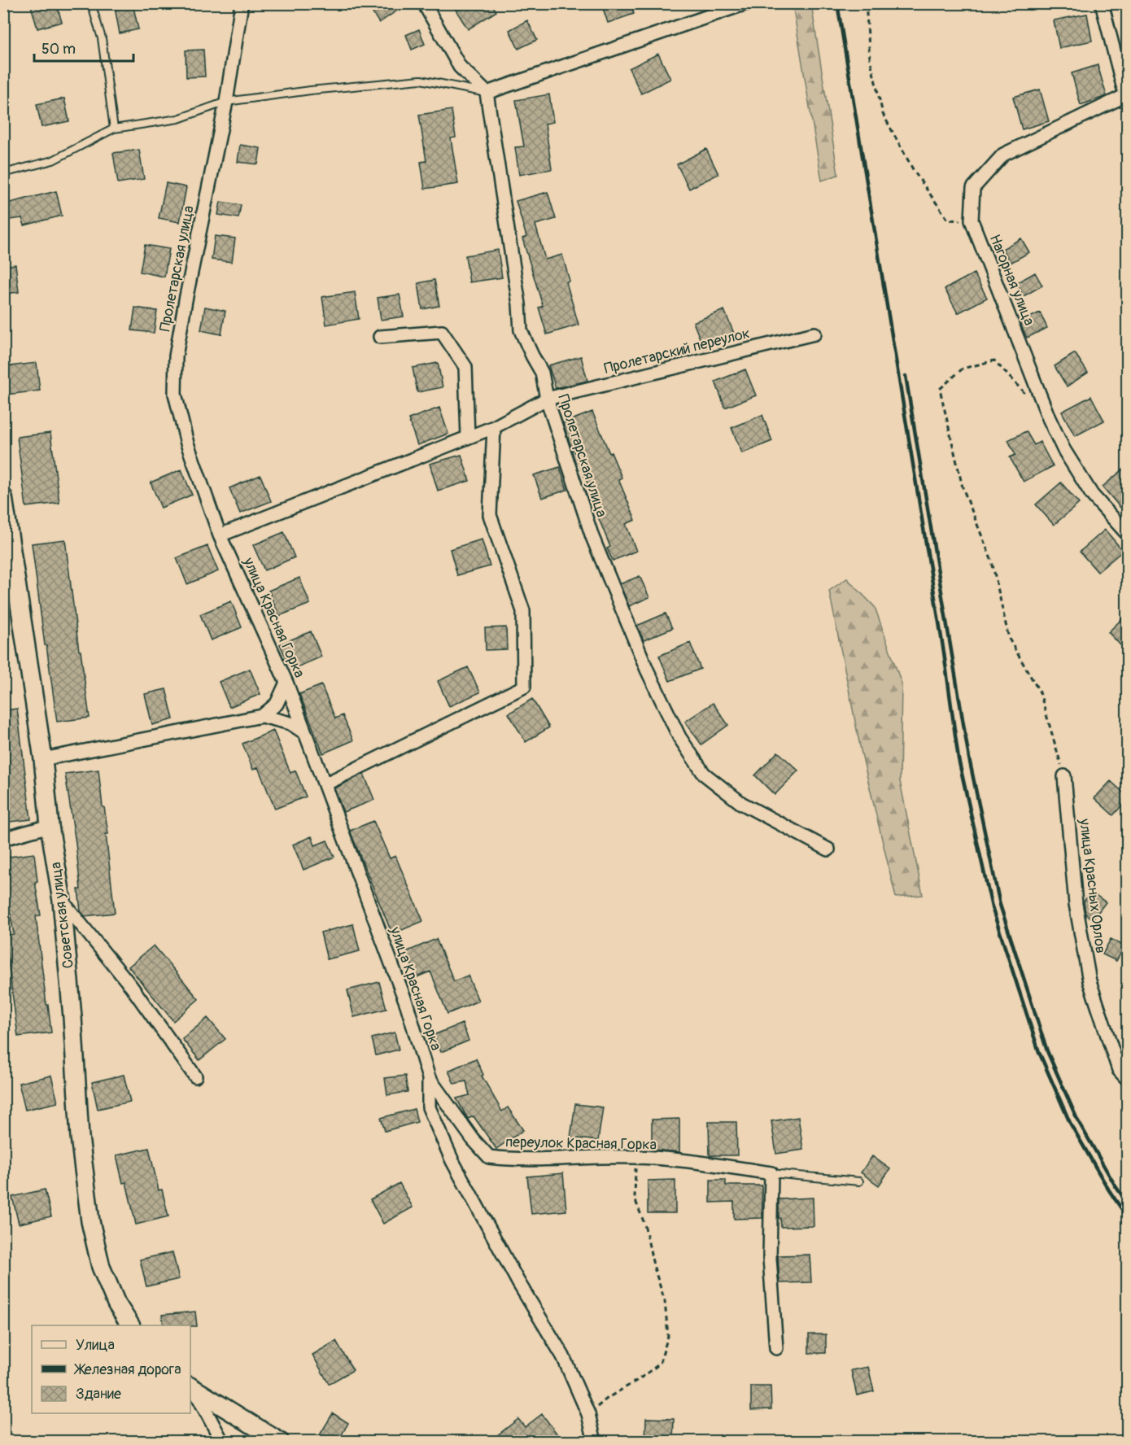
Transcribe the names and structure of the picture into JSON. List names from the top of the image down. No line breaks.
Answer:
{"streets":{"main road":["Советская улица"],"street":["Пролетарская улица","Нагорная улица","Пролетарский переулок","улица Красная Горка","улица Красных Орлов","переулок Красная Горка"]},"crossings":[["Пролетарская улица","Пролетарский переулок"],["Пролетарская улица","улица Красная Горка"],["Пролетарский переулок","улица Красная Горка"],["улица Красная Горка","переулок Красная Горка"]],"legend":["Улица","Железная дорога","Здание"],"scale_bar":"50 m"}
